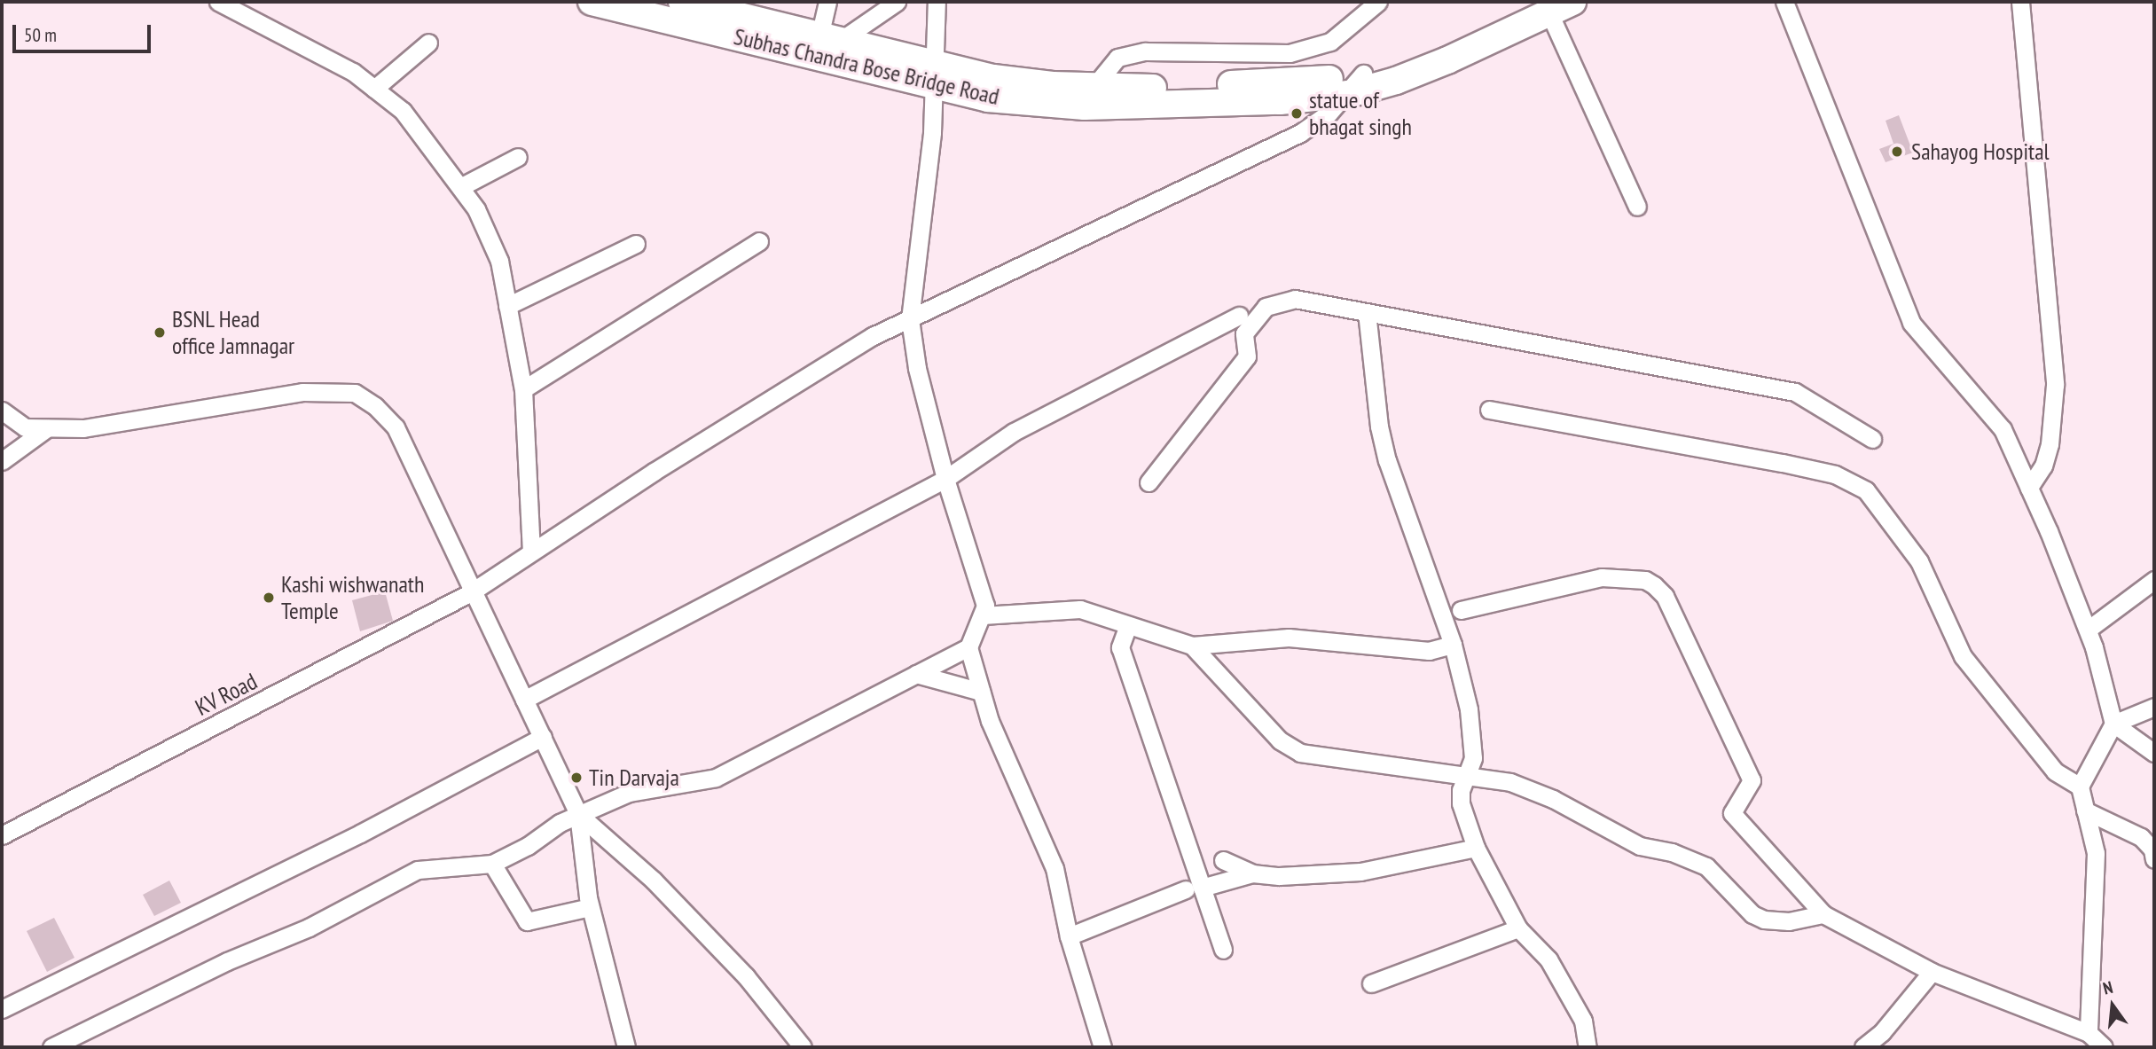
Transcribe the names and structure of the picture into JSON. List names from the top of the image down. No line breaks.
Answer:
{"streets":{"main road":["Subhas Chandra Bose Bridge Road"],"street":["KV Road"]},"crossings":[["Subhas Chandra Bose Bridge Road","KV Road"]],"places":["statue of bhagat singh","Sahayog Hospital","BSNL Head office Jamnagar","Kashi wishwanath Temple","Tin Darvaja"],"scale_bar":"50 m","north":"top"}
